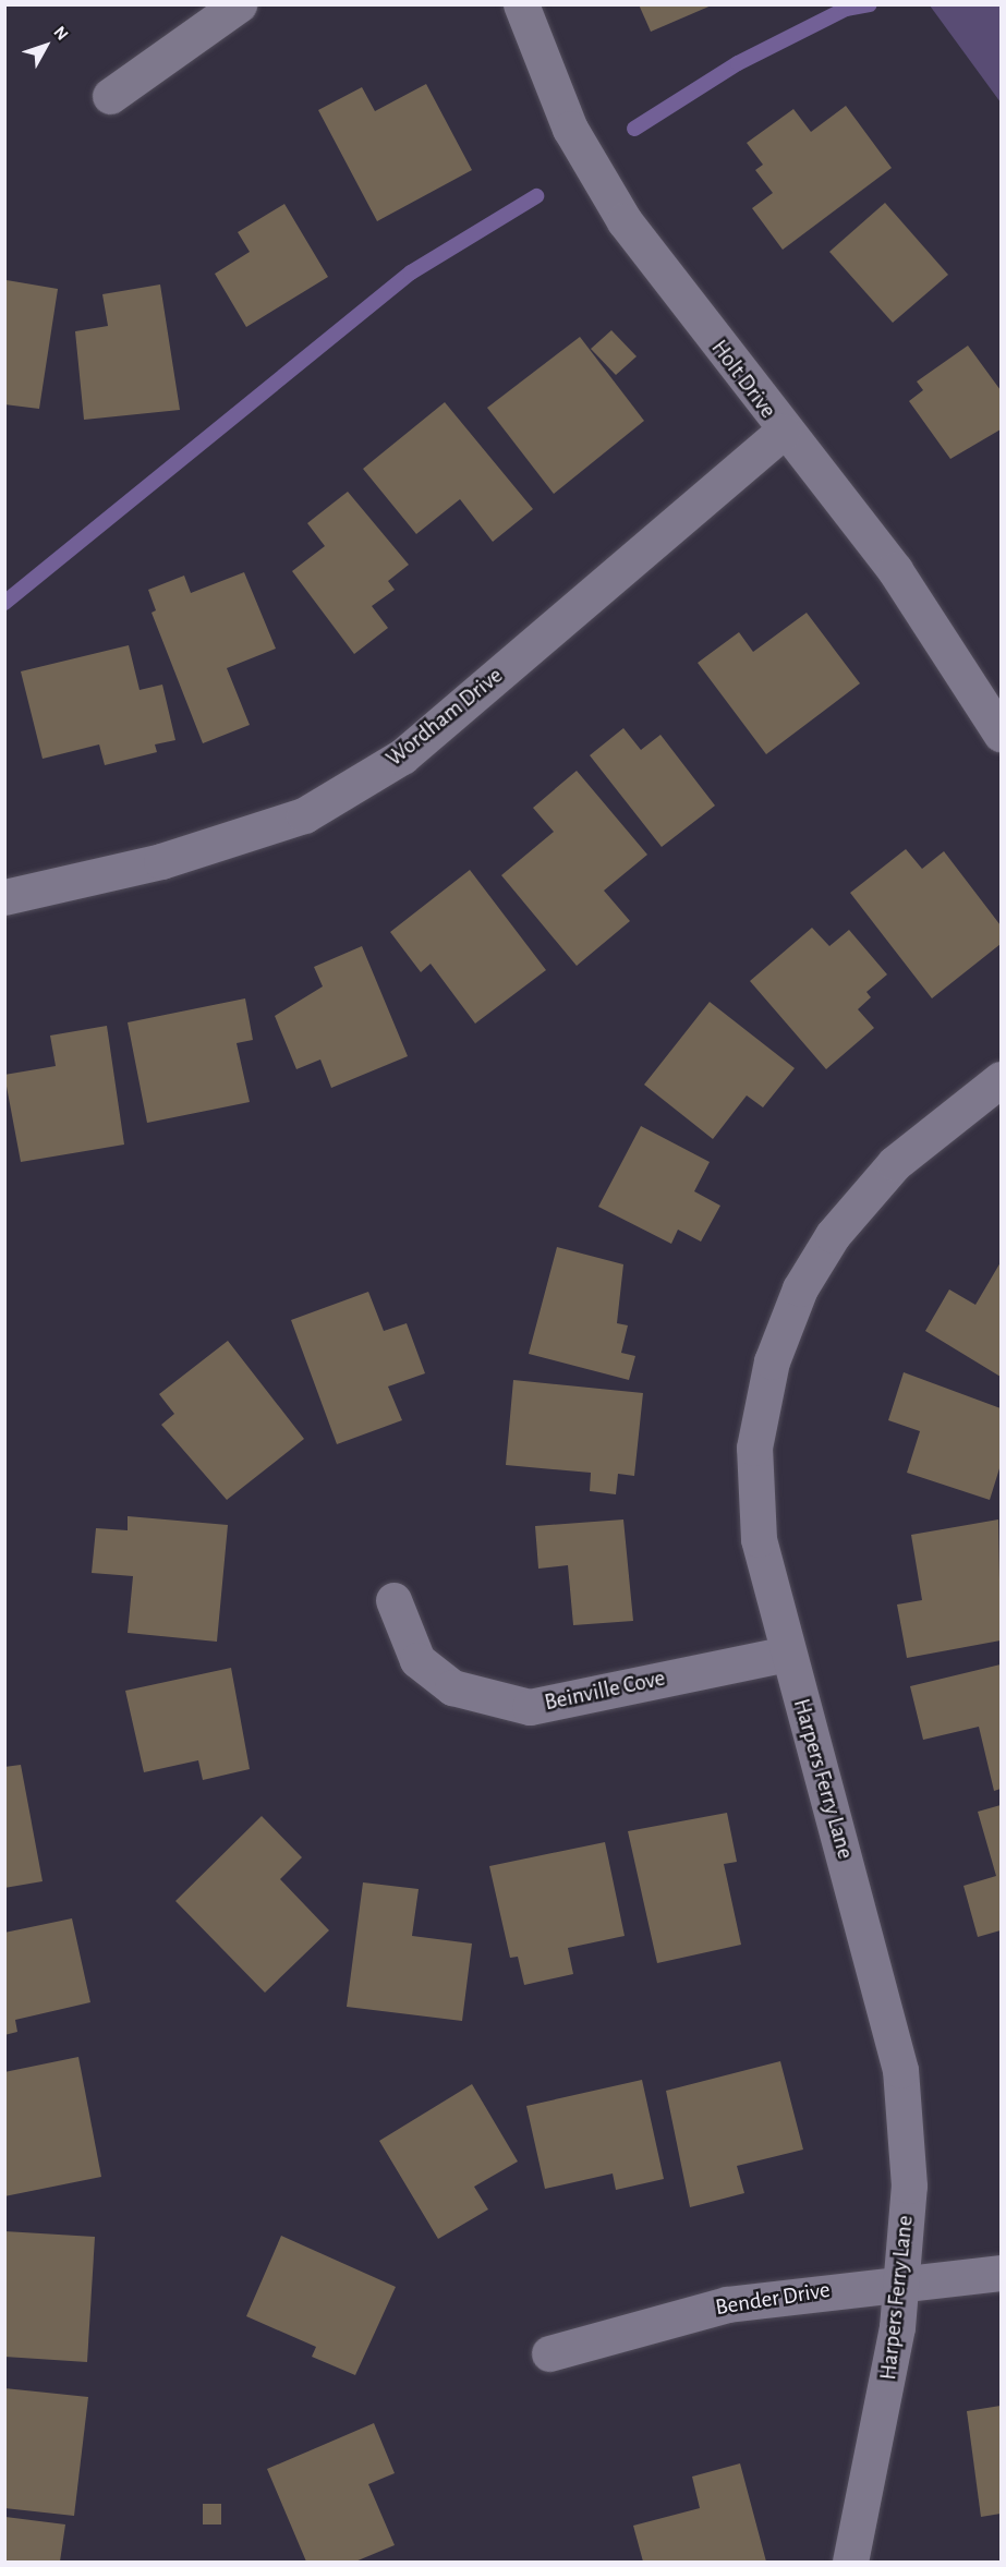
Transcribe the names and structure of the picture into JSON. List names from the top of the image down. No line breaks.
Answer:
{"streets":{"street":["Holt Drive","Wordham Drive","Beinville Cove","Harpers Ferry Lane","Bender Drive"]},"crossings":[["Holt Drive","Wordham Drive"],["Beinville Cove","Harpers Ferry Lane"],["Harpers Ferry Lane","Bender Drive"]],"north":"top right"}
